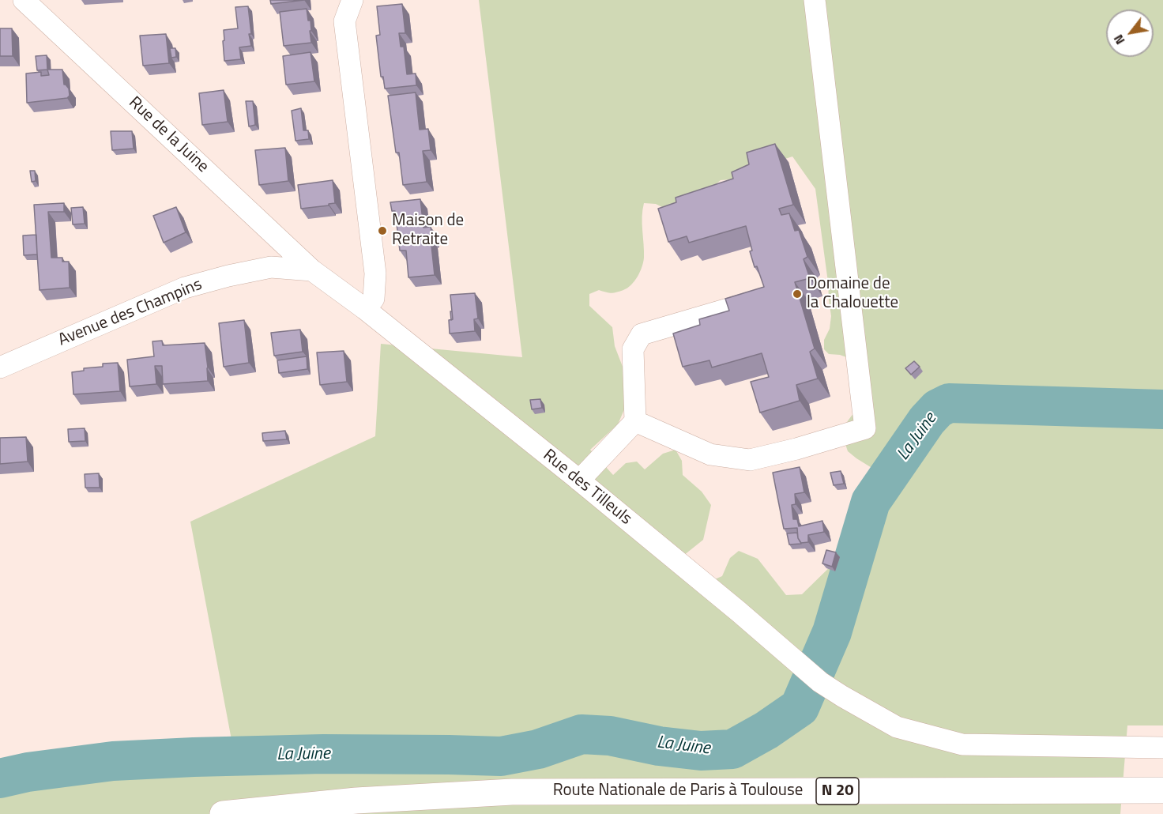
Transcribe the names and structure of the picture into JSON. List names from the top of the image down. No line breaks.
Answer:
{"streets":{"main road":["Route Nationale de Paris à Toulouse","N 20"],"street":["Rue de la Juine","Avenue des Champins","Rue des Tilleuls"]},"crossings":[["Rue de la Juine","Avenue des Champins"]],"water":["La Juine"],"places":["Maison de Retraite","Domaine de la Chalouette"],"north":"bottom left"}
